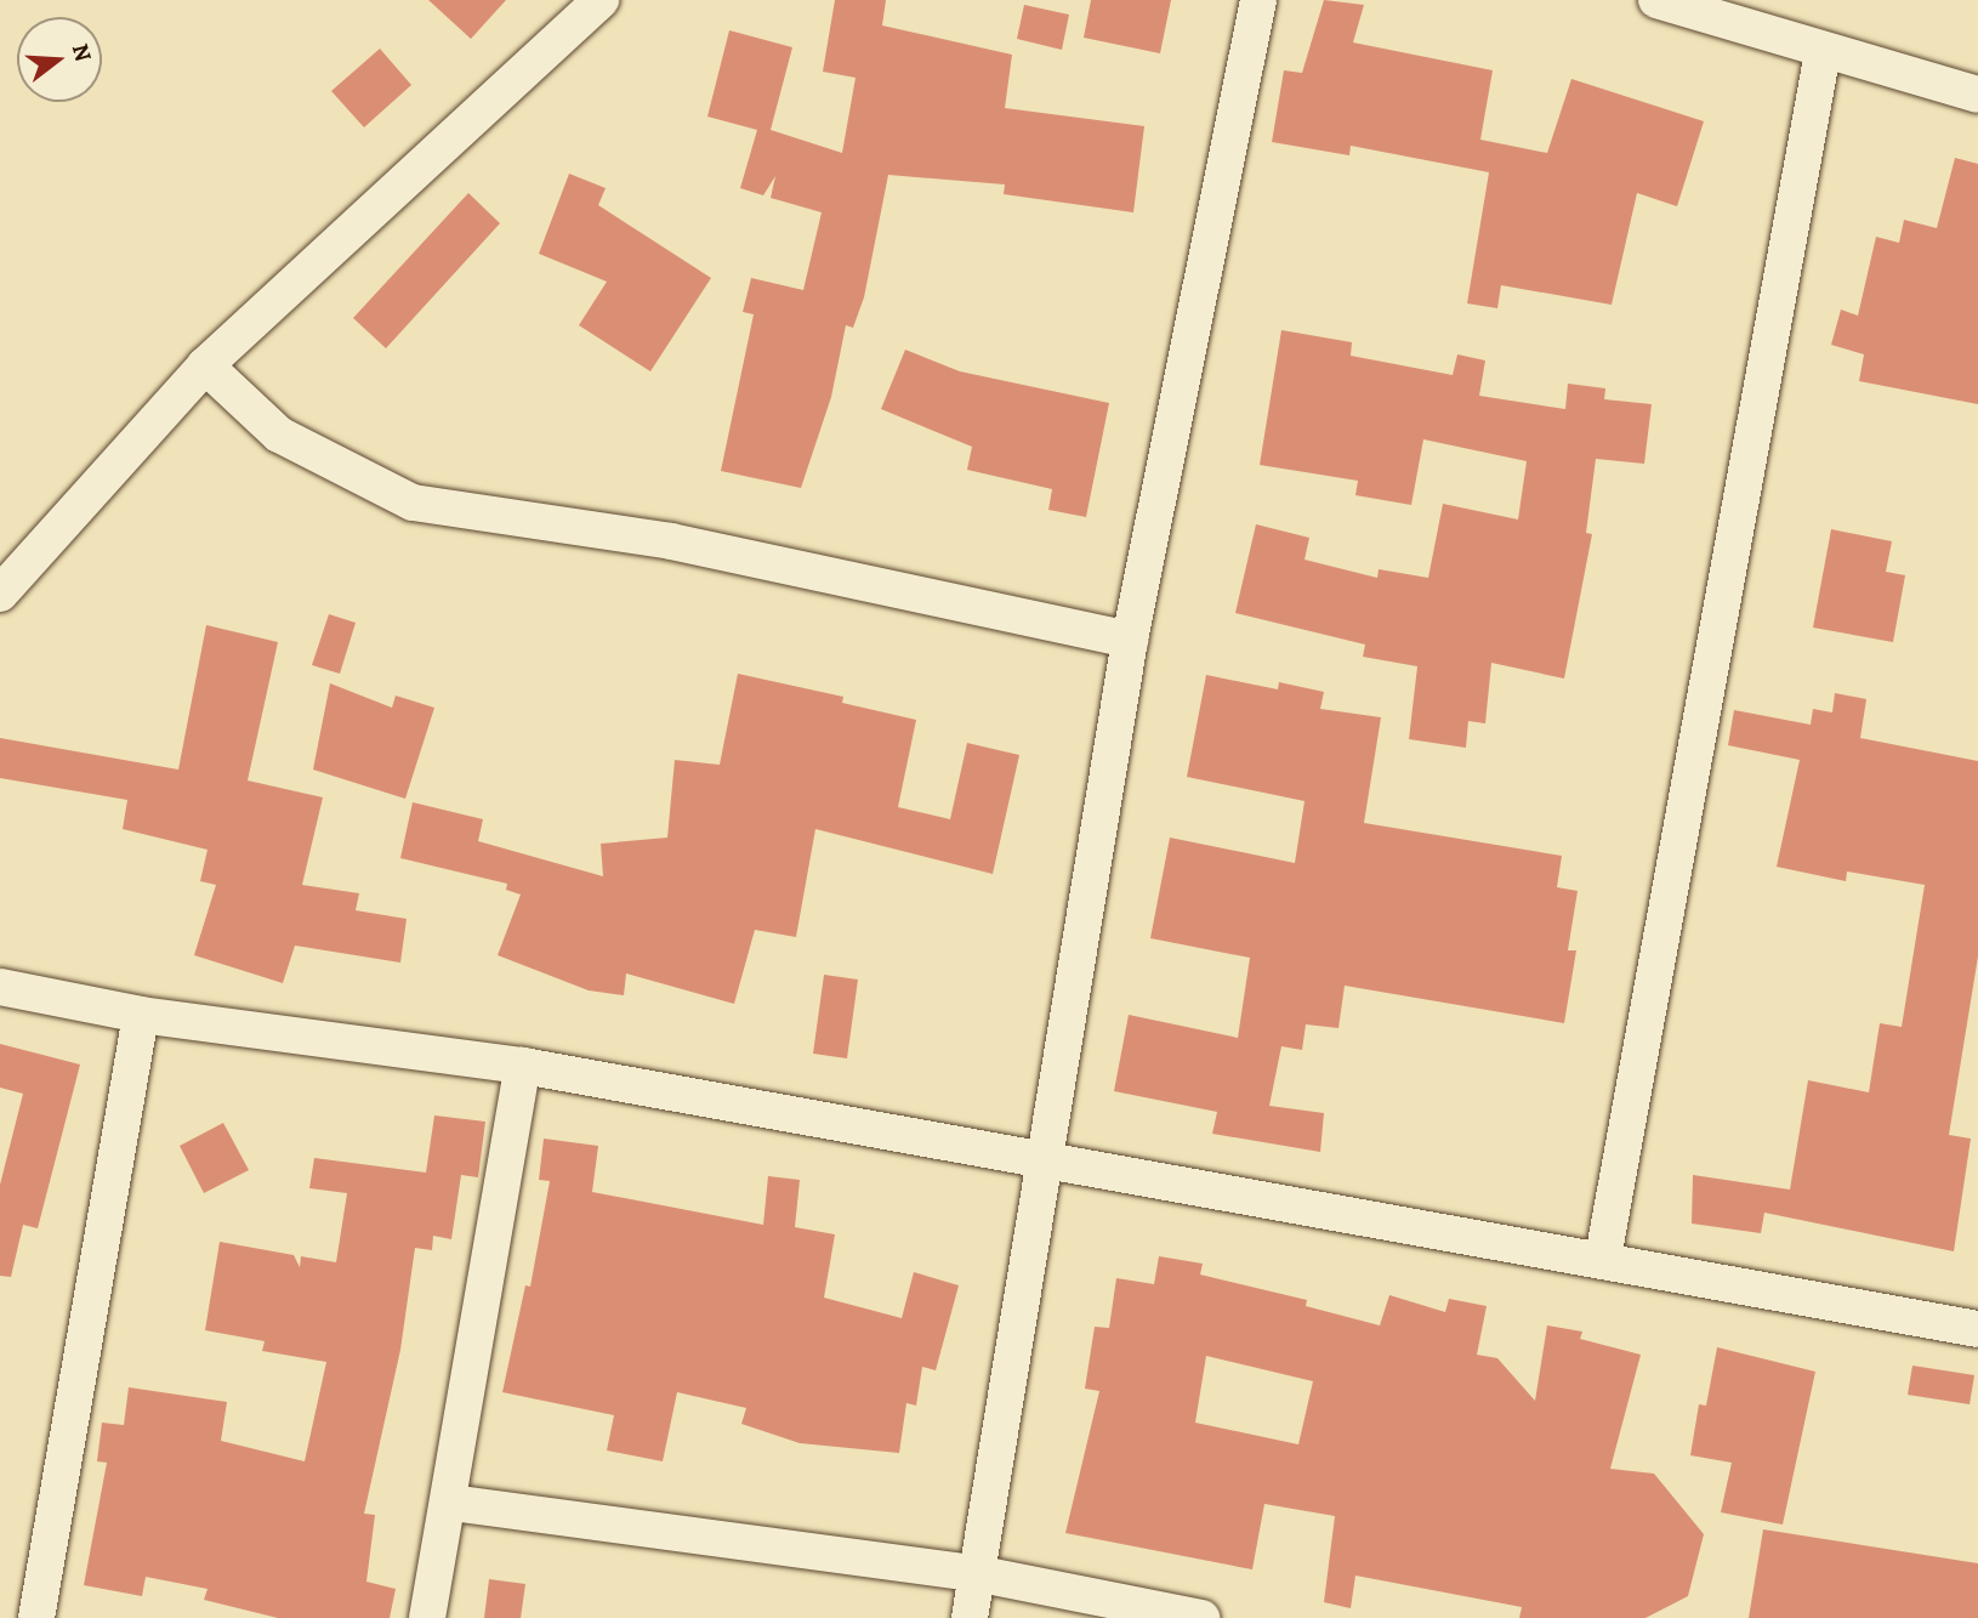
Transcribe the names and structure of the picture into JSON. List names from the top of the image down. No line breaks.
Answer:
{"north":"right"}
